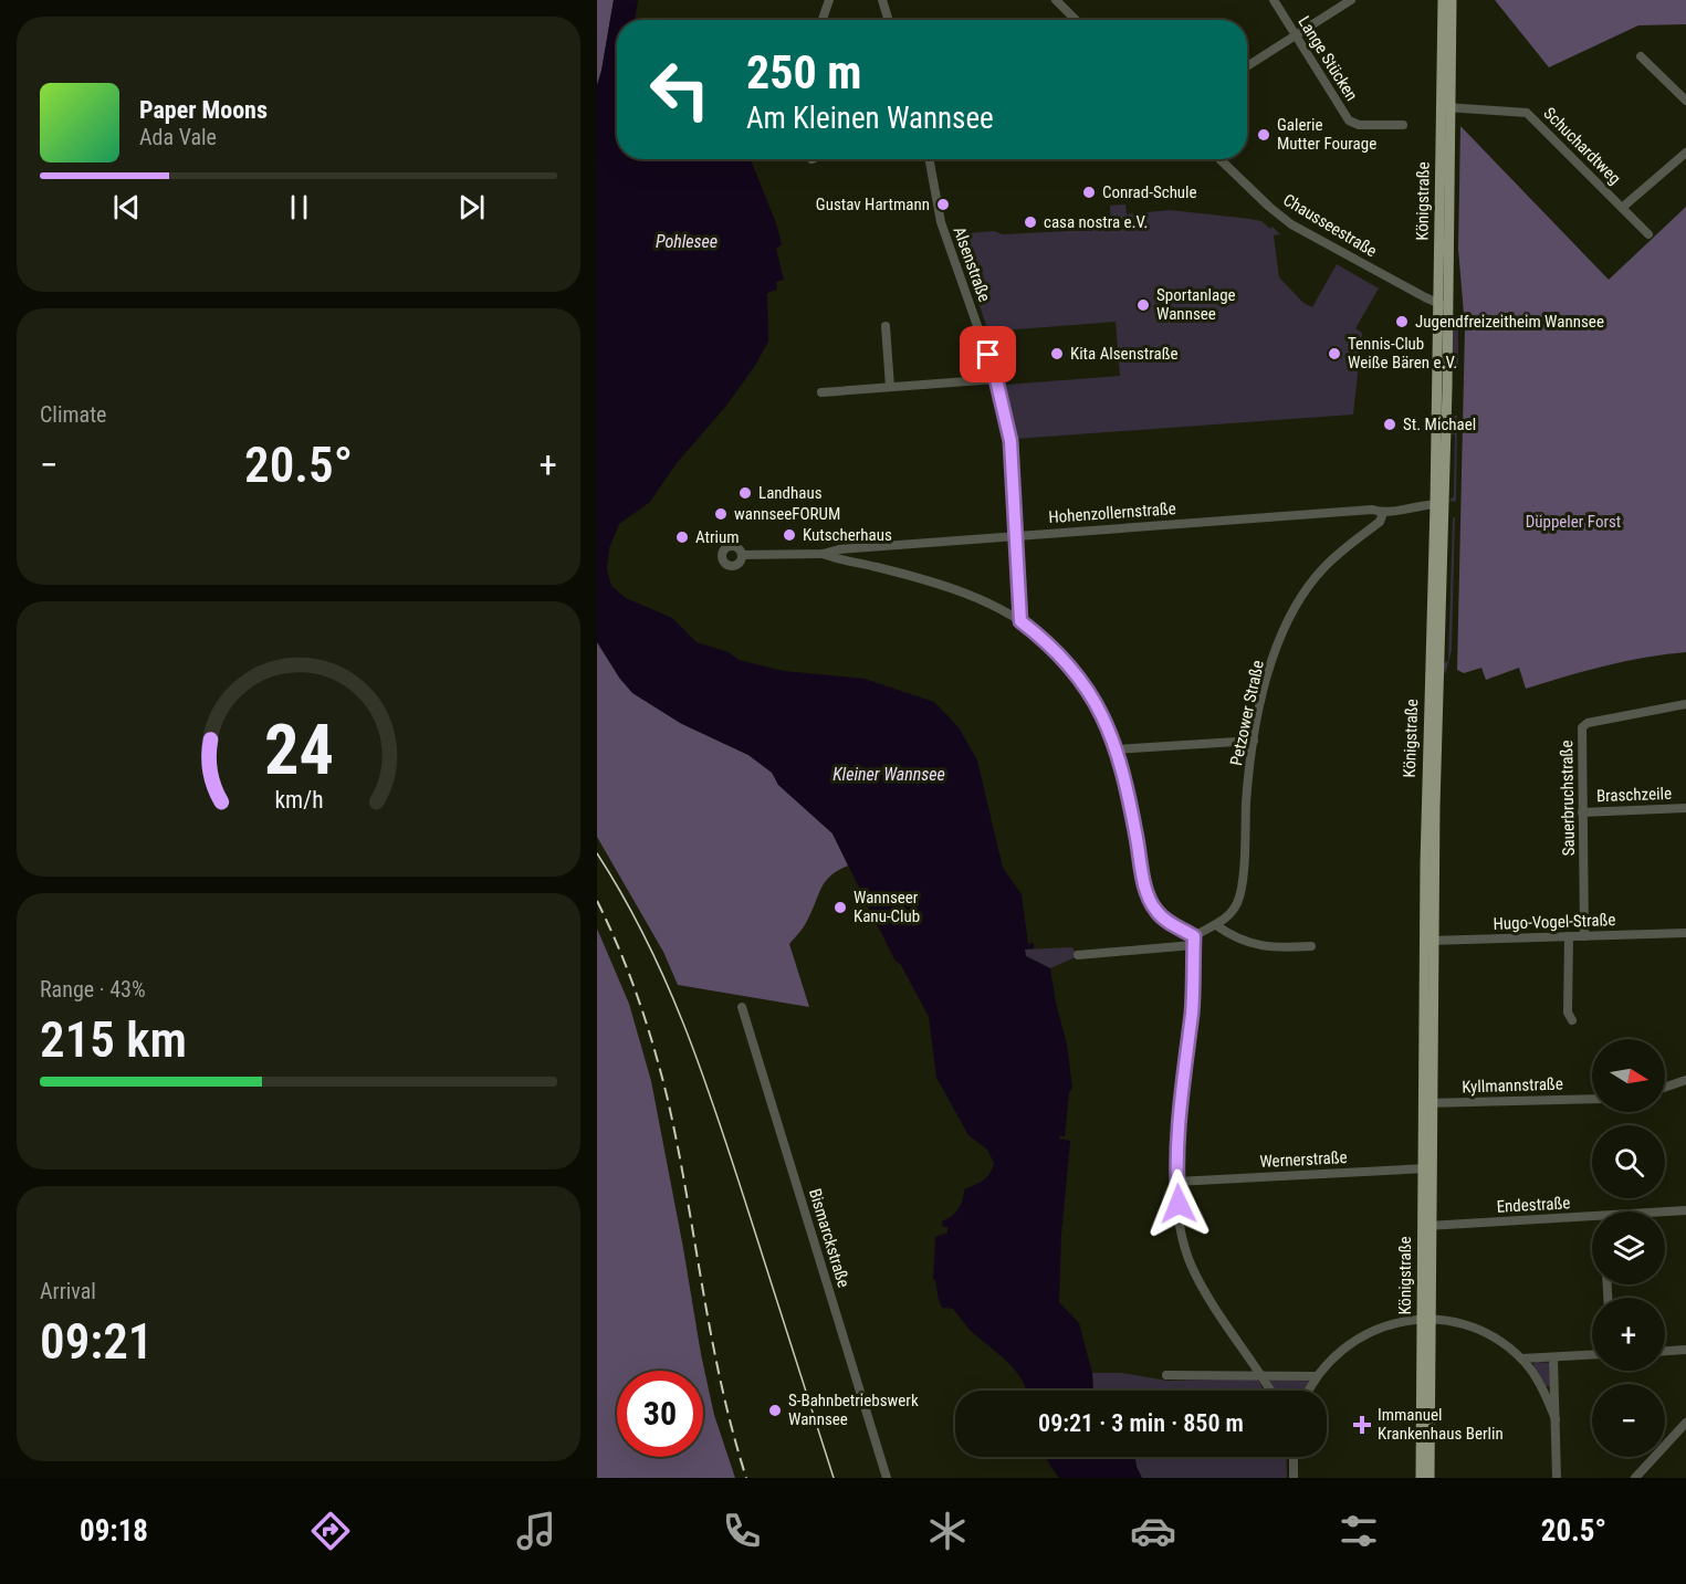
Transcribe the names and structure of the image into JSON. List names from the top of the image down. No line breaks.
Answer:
{"streets":{"main road":["Königstraße"],"street":["Lange Stücken","Schuchardtweg","Chausseestraße","Alsenstraße","Hohenzollernstraße","Petzower Straße","Braschzeile","Sauerbruchstraße","Hugo-Vogel-Straße","Kyllmannstraße","Wernerstraße","Endestraße","Bismarckstraße"]},"crossings":[["Schuchardtweg","Königstraße"],["Königstraße","Chausseestraße"],["Königstraße","Hohenzollernstraße"],["Königstraße","Hugo-Vogel-Straße"],["Königstraße","Kyllmannstraße"],["Königstraße","Wernerstraße"],["Königstraße","Endestraße"],["Alsenstraße","Hohenzollernstraße"],["Hohenzollernstraße","Petzower Straße"],["Braschzeile","Sauerbruchstraße"],["Sauerbruchstraße","Hugo-Vogel-Straße"]],"water":["Pohlesee","Kleiner Wannsee"],"parks":["Düppeler Forst"],"places":{"other":["Galerie Mutter Fourage","Conrad-Schule","Gustav Hartmann","casa nostra e.V.","Sportanlage Wannsee","Jugendfreizeitheim Wannsee","Kita Alsenstraße","Tennis-Club Weiße Bären e.V.","St. Michael","Landhaus","wannseeFORUM","Kutscherhaus","Atrium","Wannseer Kanu-Club","S-Bahnbetriebswerk Wannsee"],"health":["Immanuel Krankenhaus Berlin"]},"north":"right","page":{"turn":["250 m","Am Kleinen Wannsee"],"song":["Paper Moons","Ada Vale"],"tile":["Climate",["Range · 43%","215 km"],["Arrival","09:21"]],"heat":["−","20.5°","+"],"map_buttons":["+","−"],"limit":"30","trip":"09:21 · 3 min · 850 m","tabs":["09:18","20.5°"],"gauge":["24","km/h"]}}
